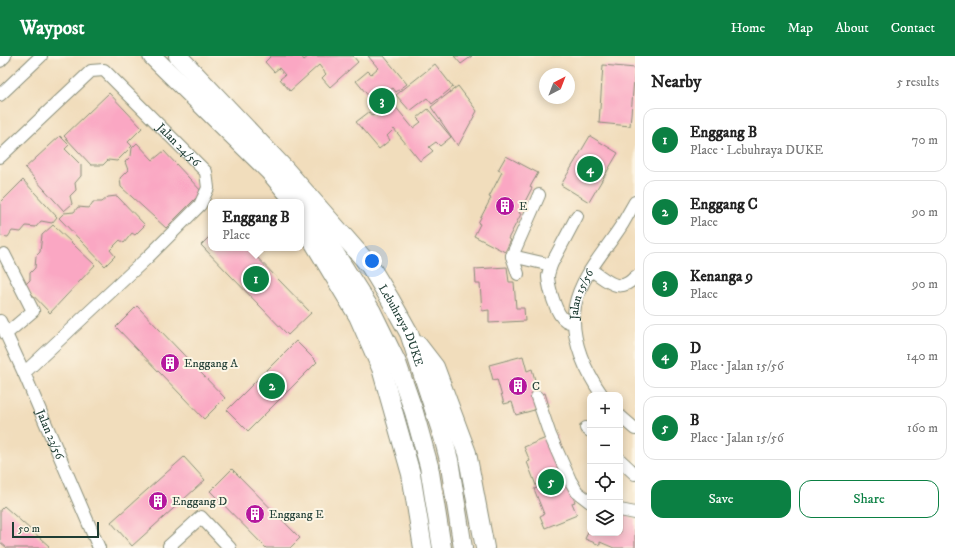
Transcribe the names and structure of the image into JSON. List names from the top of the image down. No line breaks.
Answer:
{"streets":{"highway":["Lebuhraya DUKE"],"street":["Jalan 24/56","Jalan 15/56","Jalan 23/56"]},"crossings":[["Jalan 24/56","Jalan 23/56"]],"places":{"building":["E","Enggang A","C","Enggang D","Enggang E"]},"scale_bar":"50 m","north":"top right","page":{"header":"Waypost","nav":["Home","Map","About","Contact"],"heading":["Nearby","5 results"],"pins":["3","4","1","2","5"],"list":[{"mark":"1","name":"Enggang B","note":"Place · Lebuhraya DUKE","value":"70 m"},{"mark":"2","name":"Enggang C","note":"Place","value":"90 m"},{"mark":"3","name":"Kenanga 9","note":"Place","value":"90 m"},{"mark":"4","name":"D","note":"Place · Jalan 15/56","value":"140 m"},{"mark":"5","name":"B","note":"Place · Jalan 15/56","value":"160 m"}],"popup":["Enggang B","Place"],"map_buttons":["+","−"],"buttons":["Save","Share"],"scale":"50 m"}}
